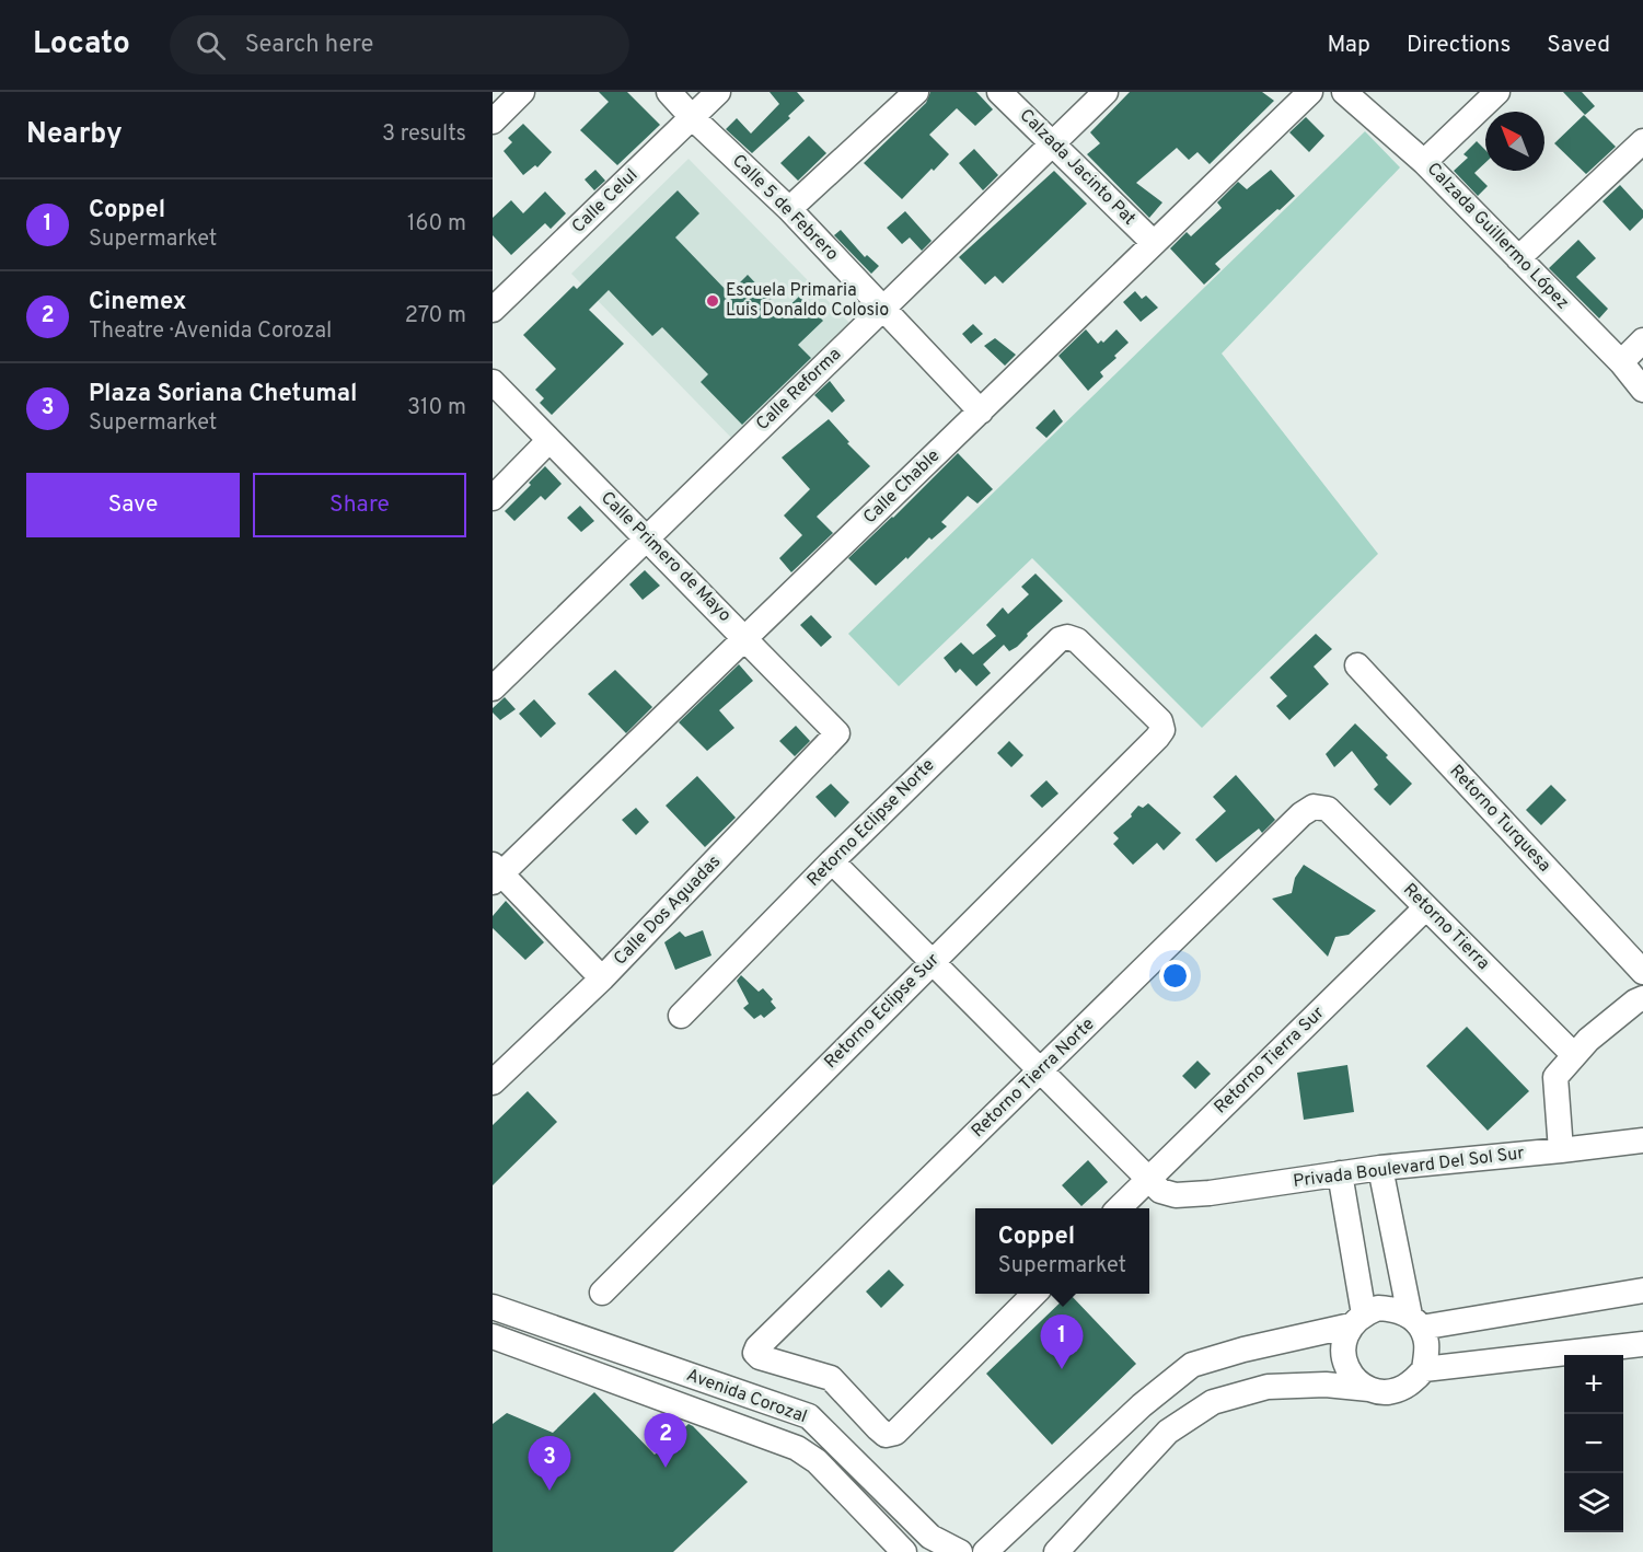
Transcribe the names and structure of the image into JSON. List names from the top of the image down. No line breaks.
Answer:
{"streets":{"street":["Calzada Jacinto Pat","Calle Celul","Calle 5 de Febrero","Calzada Guillermo López","Calle Reforma","Calle Chable","Calle Primero de Mayo","Retorno Turquesa","Retorno Eclipse Norte","Calle Dos Aguadas","Retorno Tierra","Retorno Eclipse Sur","Retorno Tierra Sur","Retorno Tierra Norte","Privada Boulevard Del Sol Sur","Avenida Corozal"]},"crossings":[["Calzada Jacinto Pat","Calle Reforma"],["Calzada Jacinto Pat","Calle Chable"],["Calle Celul","Calle 5 de Febrero"],["Calle 5 de Febrero","Calle Reforma"],["Calle 5 de Febrero","Calle Chable"],["Calle Reforma","Calle Primero de Mayo"],["Calle Chable","Calle Primero de Mayo"],["Calle Primero de Mayo","Calle Dos Aguadas"],["Retorno Eclipse Norte","Retorno Eclipse Sur"],["Retorno Tierra","Retorno Tierra Sur"],["Retorno Tierra","Retorno Tierra Norte"],["Retorno Tierra Sur","Privada Boulevard Del Sol Sur"]],"places":["Escuela Primaria Luis Donaldo Colosio"],"north":"top left","page":{"header":"Locato","search":"Search here","nav":["Map","Directions","Saved"],"heading":["Nearby","3 results"],"list":[{"mark":"1","name":"Coppel","note":"Supermarket","value":"160 m"},{"mark":"2","name":"Cinemex","note":"Theatre · Avenida Corozal","value":"270 m"},{"mark":"3","name":"Plaza Soriana Chetumal","note":"Supermarket","value":"310 m"}],"buttons":["Save","Share"],"popup":["Coppel","Supermarket"],"pins":["1","2","3"],"map_buttons":["+","−"]}}
